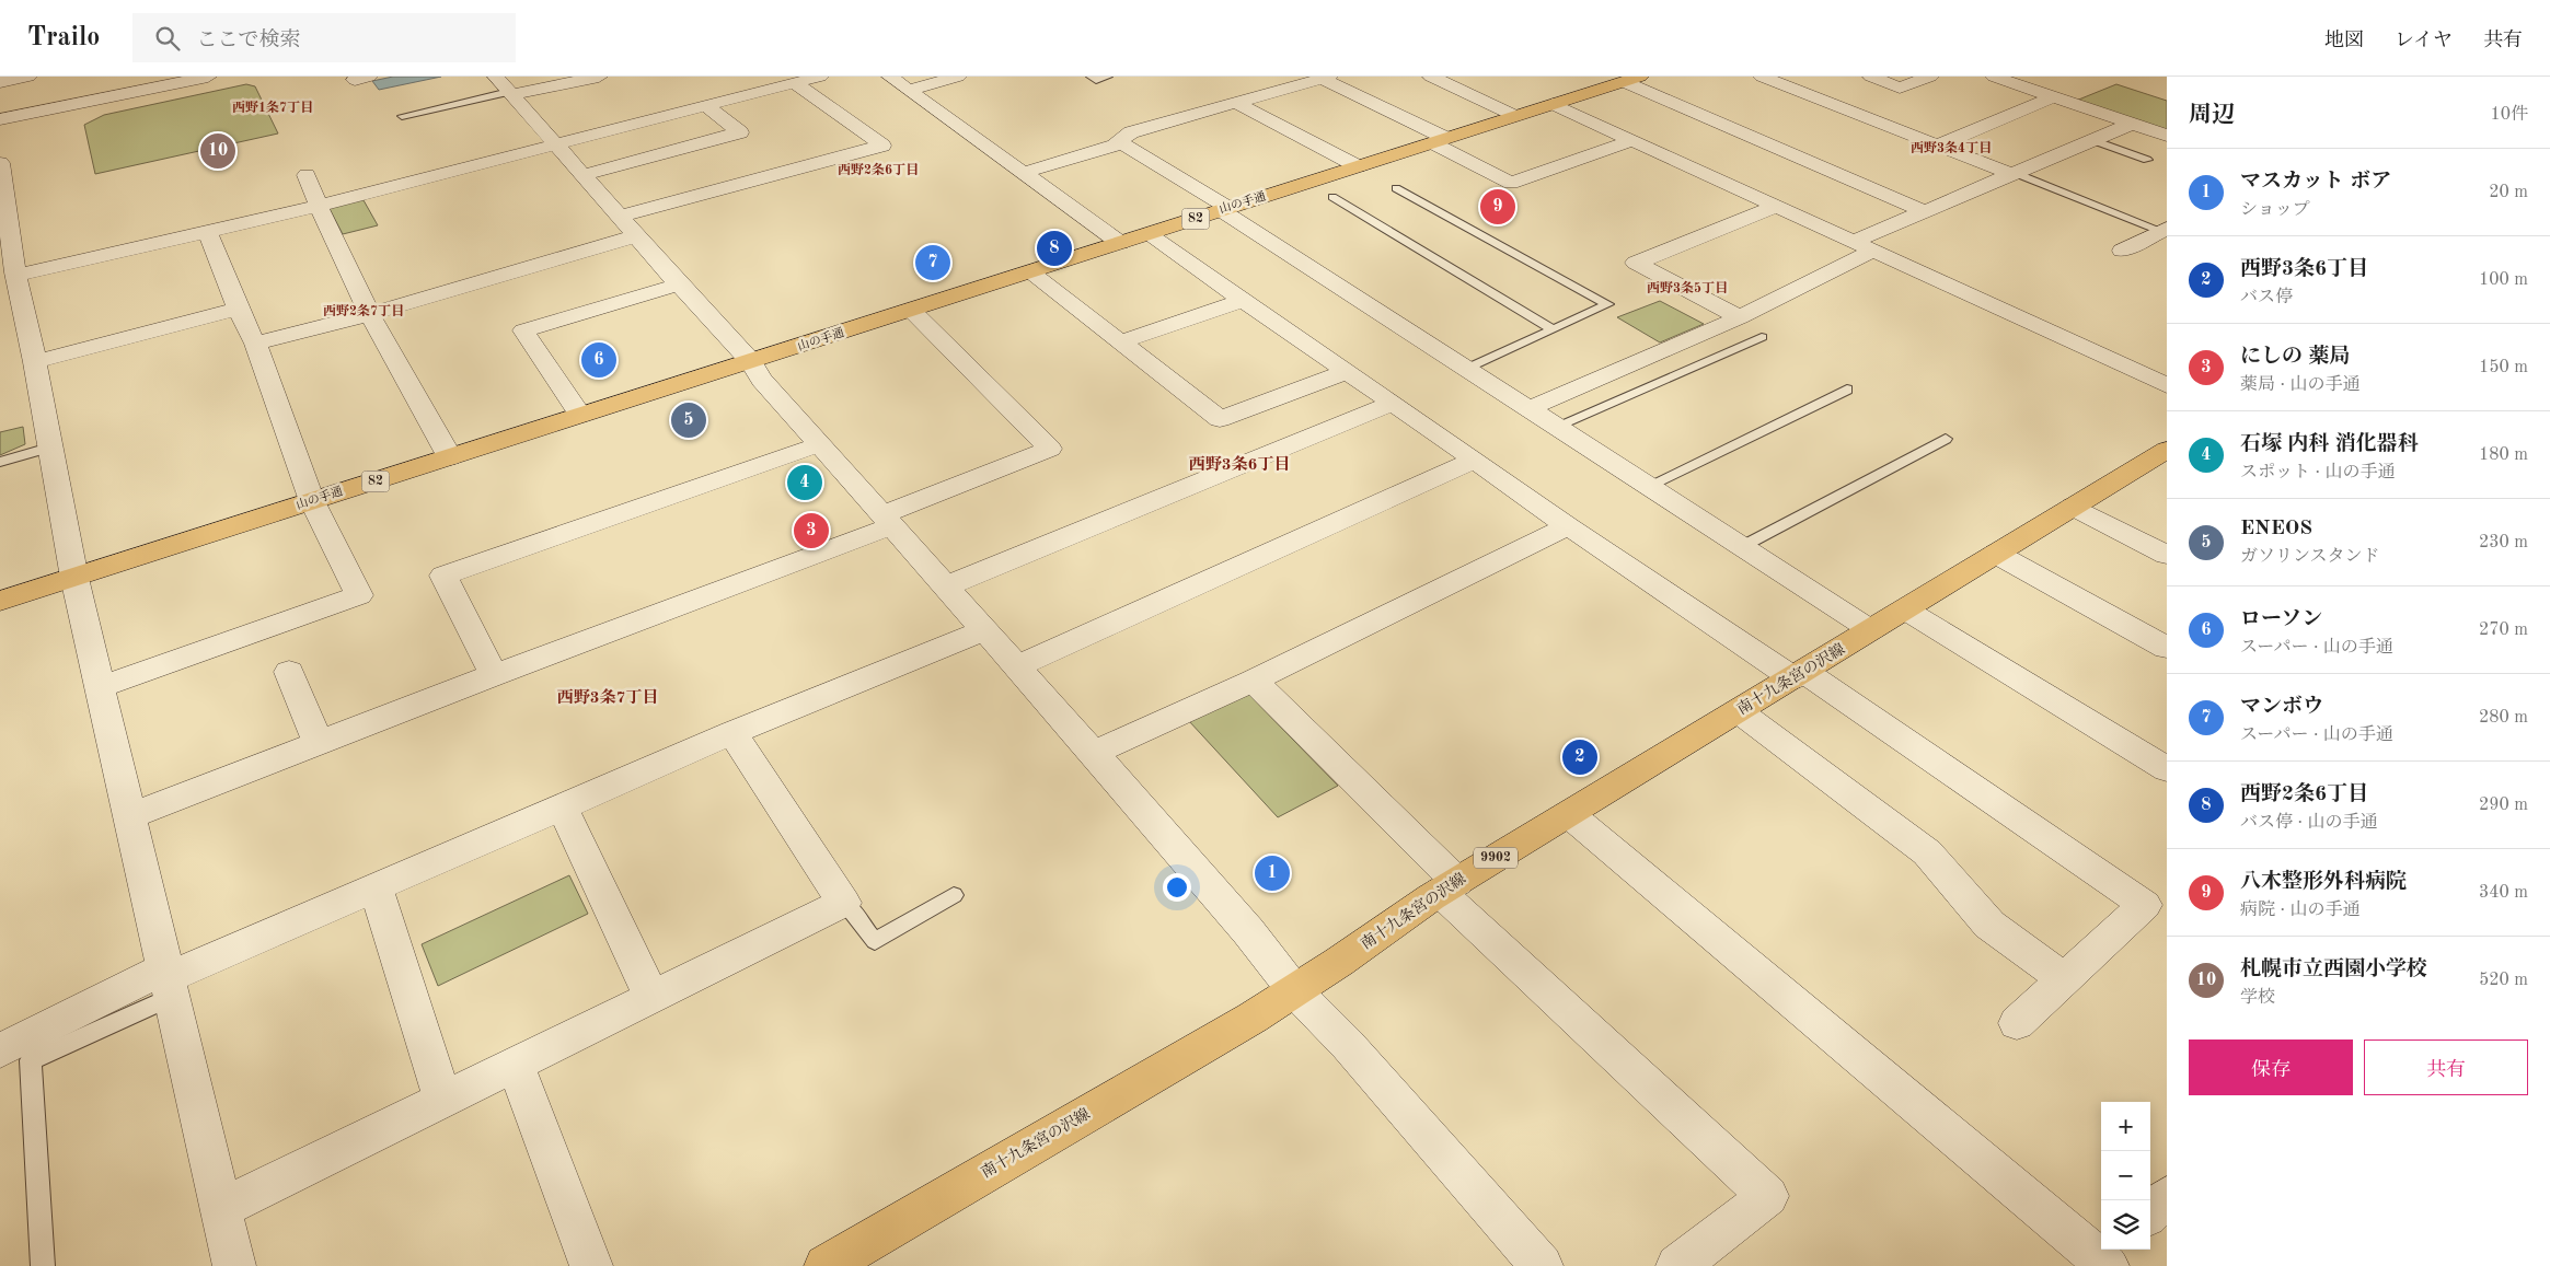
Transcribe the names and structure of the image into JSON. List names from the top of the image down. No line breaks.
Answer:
{"streets":{"main road":["山の手通","82","南十九条宮の沢線","9902"]},"districts":["西野1条7丁目","西野3条4丁目","西野2条6丁目","西野3条5丁目","西野2条7丁目","西野3条6丁目","西野3条7丁目"],"page":{"header":"Trailo","search":"ここで検索","nav":["地図","レイヤ","共有"],"heading":["周辺","10件"],"pins":["10","9","8","7","6","5","4","3","2","1"],"list":[{"mark":"1","name":"マスカット ボア","note":"ショップ","value":"20 m"},{"mark":"2","name":"西野3条6丁目","note":"バス停","value":"100 m"},{"mark":"3","name":"にしの 薬局","note":"薬局 · 山の手通","value":"150 m"},{"mark":"4","name":"石塚 内科 消化器科","note":"スポット · 山の手通","value":"180 m"},{"mark":"5","name":"ENEOS","note":"ガソリンスタンド","value":"230 m"},{"mark":"6","name":"ローソン","note":"スーパー · 山の手通","value":"270 m"},{"mark":"7","name":"マンボウ","note":"スーパー · 山の手通","value":"280 m"},{"mark":"8","name":"西野2条6丁目","note":"バス停 · 山の手通","value":"290 m"},{"mark":"9","name":"八木整形外科病院","note":"病院 · 山の手通","value":"340 m"},{"mark":"10","name":"札幌市立西園小学校","note":"学校","value":"520 m"}],"buttons":["保存","共有"],"map_buttons":["+","−"]}}
